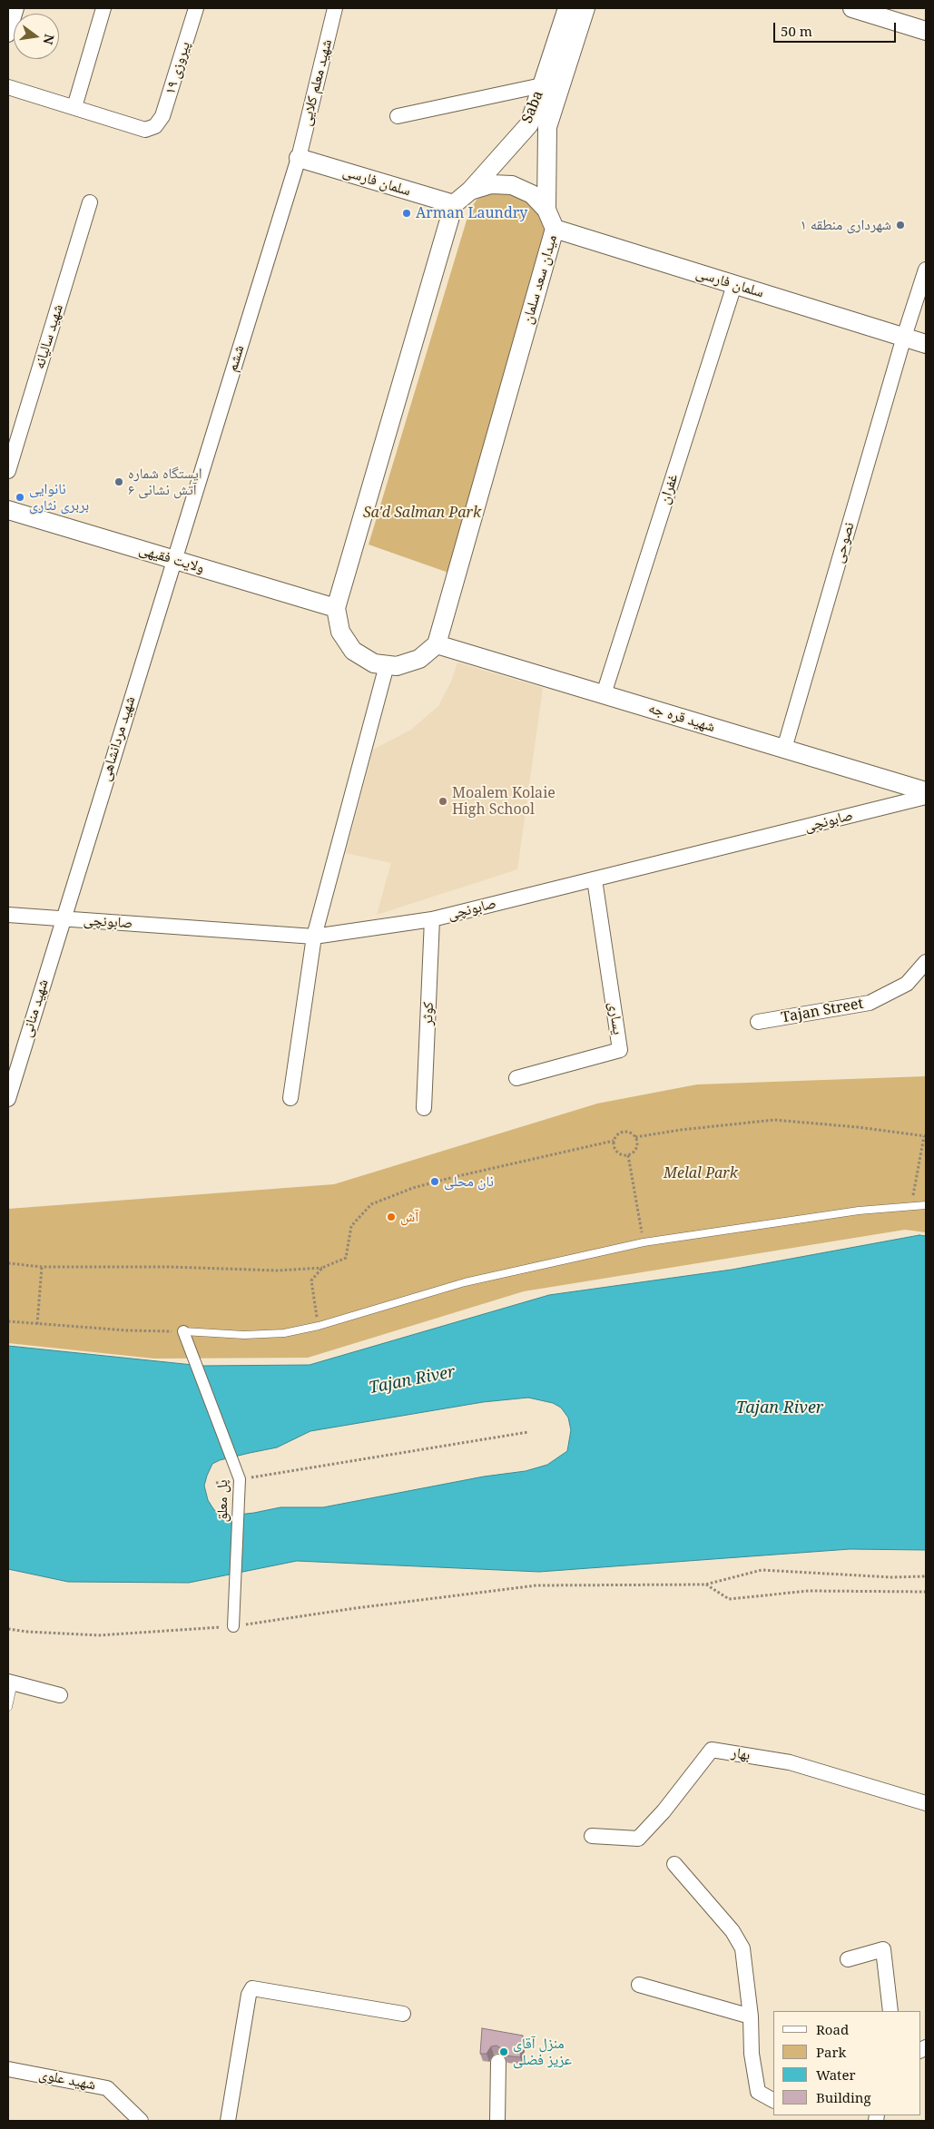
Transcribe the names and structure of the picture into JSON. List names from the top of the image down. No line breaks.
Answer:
{"streets":{"street":["پیروزی ۱۹","شهید معلم کلایی","Saba","سلمان فارسی","میدان سعد سلمان","شهید سالیانه","ششم","غفران","نصوحی","ولایت فقیهی","شهید قره جه","شهید مردانشاهی","صابونچی","شهید منانی","Tajan Street","کوثر","یساری","پل معلق","بهار","شهید علوی"]},"crossings":[["شهید معلم کلایی","سلمان فارسی"],["شهید معلم کلایی","ششم"],["Saba","میدان سعد سلمان"],["سلمان فارسی","میدان سعد سلمان"],["سلمان فارسی","ششم"],["سلمان فارسی","غفران"],["سلمان فارسی","نصوحی"],["میدان سعد سلمان","شهید قره جه"],["ششم","ولایت فقیهی"],["ششم","شهید مردانشاهی"],["غفران","شهید قره جه"],["نصوحی","شهید قره جه"],["ولایت فقیهی","شهید مردانشاهی"],["شهید مردانشاهی","صابونچی"],["شهید مردانشاهی","شهید منانی"],["صابونچی","شهید منانی"],["صابونچی","کوثر"],["صابونچی","یساری"]],"water":["Tajan River"],"parks":["Sa'd Salman Park","Melal Park"],"places":["Arman Laundry","شهرداری منطقه ۱","ایستگاه شماره ۶ آتش نشانی","نانوایی بربری نثاری","Moalem Kolaie High School","نان محلی","آش","منزل آقای عزیز فضلی"],"legend":["Road","Park","Water","Building"],"scale_bar":"50 m","north":"right"}
